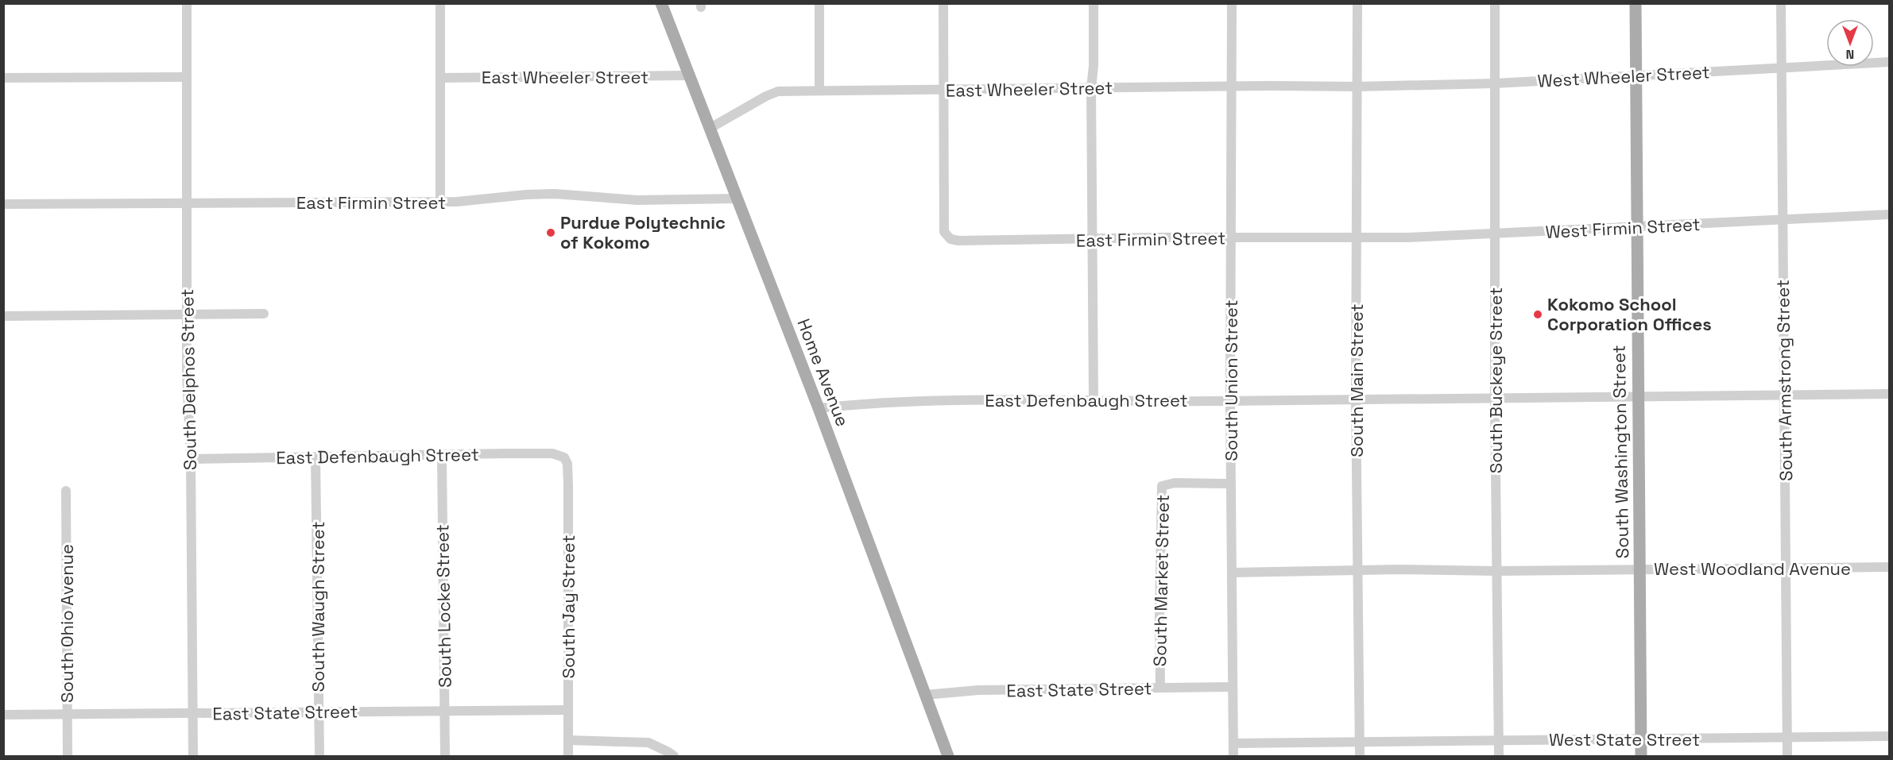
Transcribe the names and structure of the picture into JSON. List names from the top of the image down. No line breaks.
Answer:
{"streets":{"main road":["Home Avenue","South Washington Street"],"street":["West Wheeler Street","East Wheeler Street","East Firmin Street","West Firmin Street","South Delphos Street","South Union Street","South Main Street","South Buckeye Street","South Armstrong Street","East Defenbaugh Street","West Woodland Avenue","South Market Street","South Locke Street","South Waugh Street","South Jay Street","South Ohio Avenue","East State Street","West State Street"]},"crossings":[["West Wheeler Street","East Wheeler Street"],["West Wheeler Street","South Main Street"],["West Wheeler Street","South Buckeye Street"],["West Wheeler Street","South Armstrong Street"],["West Wheeler Street","South Washington Street"],["East Wheeler Street","East Firmin Street"],["East Wheeler Street","Home Avenue"],["East Wheeler Street","South Union Street"],["East Wheeler Street","South Main Street"],["East Firmin Street","West Firmin Street"],["East Firmin Street","Home Avenue"],["East Firmin Street","South Delphos Street"],["East Firmin Street","South Union Street"],["East Firmin Street","South Main Street"],["West Firmin Street","South Main Street"],["West Firmin Street","South Buckeye Street"],["West Firmin Street","South Armstrong Street"],["West Firmin Street","South Washington Street"],["Home Avenue","East Defenbaugh Street"],["Home Avenue","East State Street"],["South Delphos Street","East Defenbaugh Street"],["South Delphos Street","East State Street"],["South Union Street","East Defenbaugh Street"],["South Union Street","West Woodland Avenue"],["South Union Street","South Market Street"],["South Union Street","East State Street"],["South Main Street","East Defenbaugh Street"],["South Main Street","West Woodland Avenue"],["South Main Street","West State Street"],["South Buckeye Street","East Defenbaugh Street"],["South Buckeye Street","West Woodland Avenue"],["South Buckeye Street","West State Street"],["South Armstrong Street","East Defenbaugh Street"],["South Armstrong Street","West Woodland Avenue"],["South Armstrong Street","West State Street"],["East Defenbaugh Street","South Washington Street"],["East Defenbaugh Street","South Locke Street"],["East Defenbaugh Street","South Waugh Street"],["East Defenbaugh Street","South Jay Street"],["South Washington Street","West Woodland Avenue"],["South Washington Street","West State Street"],["South Market Street","East State Street"],["South Locke Street","East State Street"],["South Waugh Street","East State Street"],["South Jay Street","East State Street"],["South Ohio Avenue","East State Street"]],"places":["Purdue Polytechnic of Kokomo","Kokomo School Corporation Offices"],"north":"bottom"}
